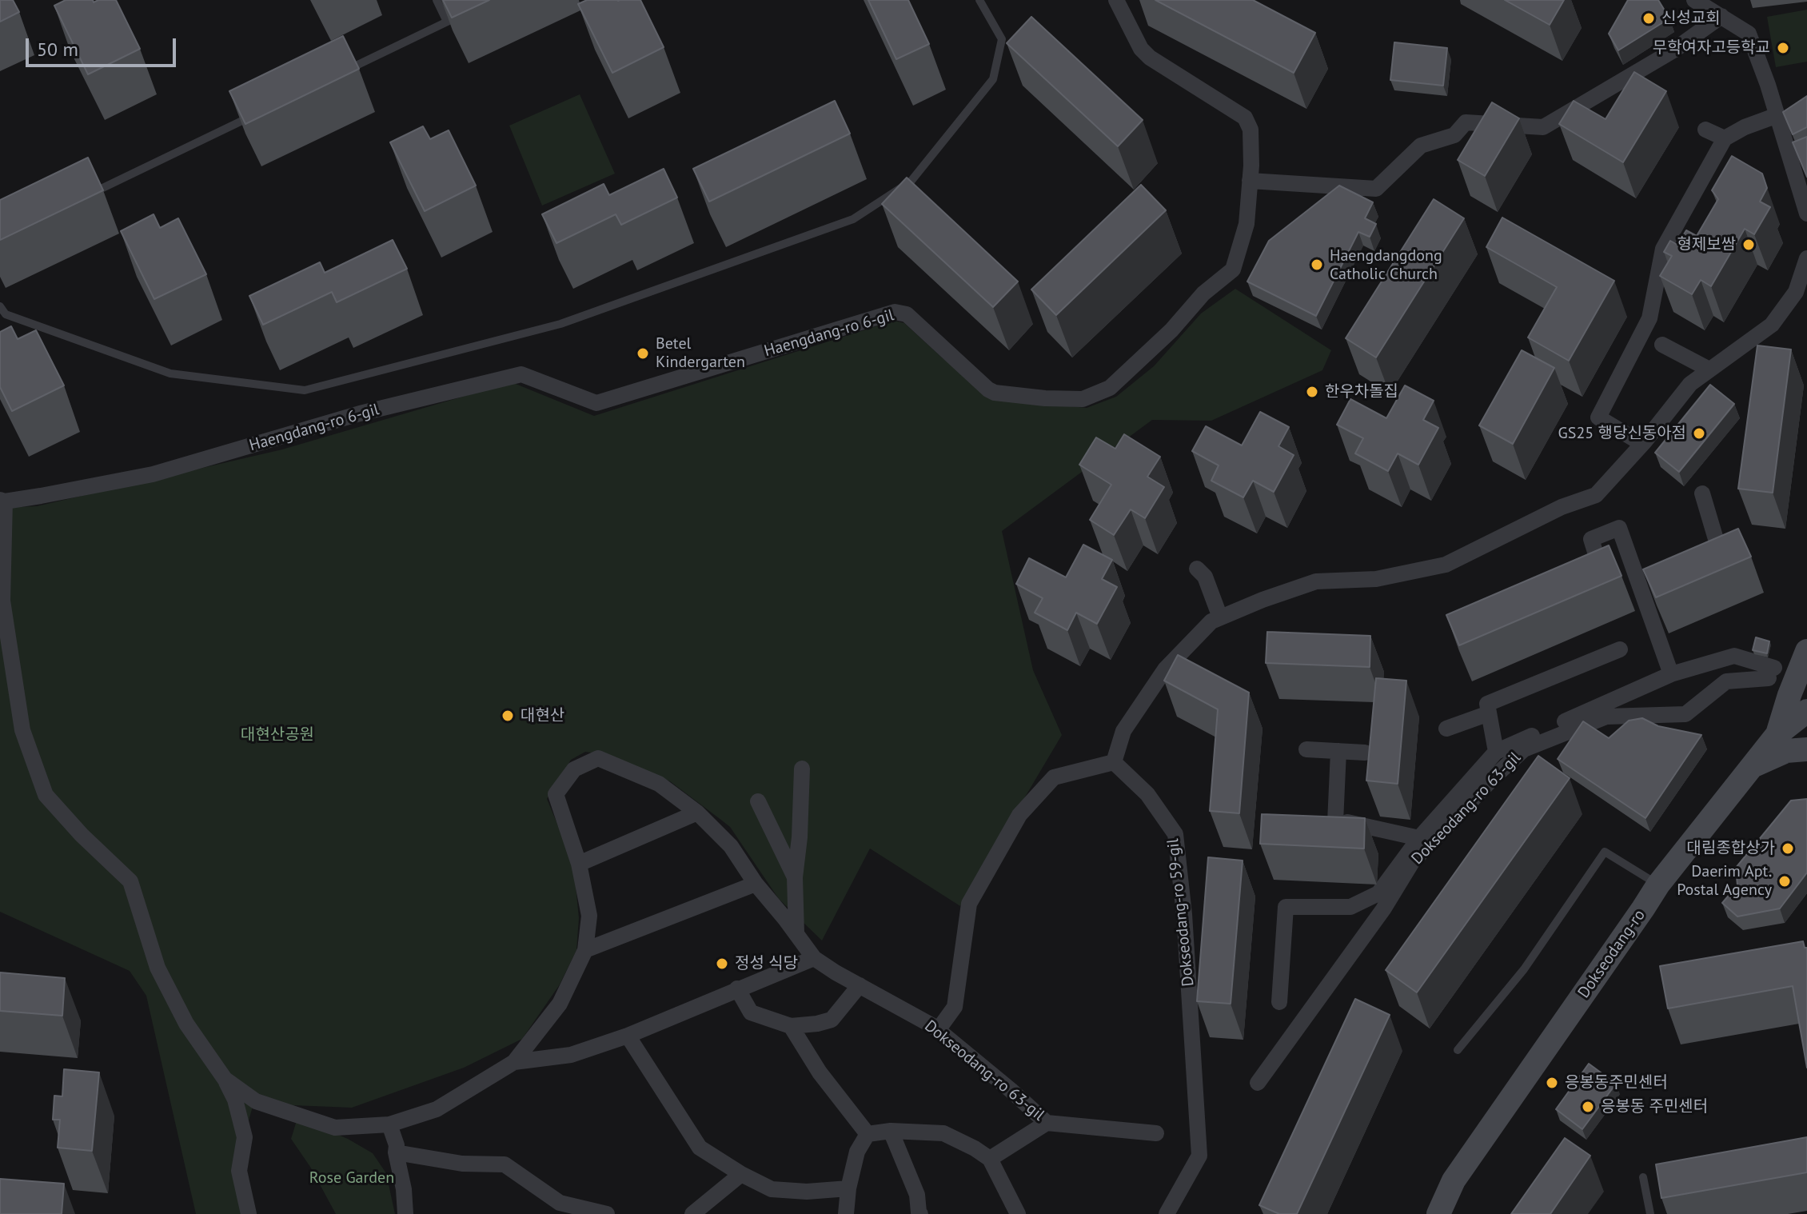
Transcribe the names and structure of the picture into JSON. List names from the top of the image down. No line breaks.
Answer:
{"streets":{"main road":["Dokseodang-ro"],"street":["Haengdang-ro 6-gil","Dokseodang-ro 63-gil","Dokseodang-ro 59-gil"]},"crossings":[["Haengdang-ro 6-gil","Dokseodang-ro 63-gil"]],"parks":["대현산공원","Rose Garden"],"places":["신성교회","무학여자고등학교","형제보쌈","Haengdangdong Catholic Church","Betel Kindergarten","한우차돌집","GS25 행당신동아점","대현산","대림종합상가","Daerim Apt. Postal Agency","정성 식당","응봉동주민센터","응봉동 주민센터"],"scale_bar":"50 m"}
